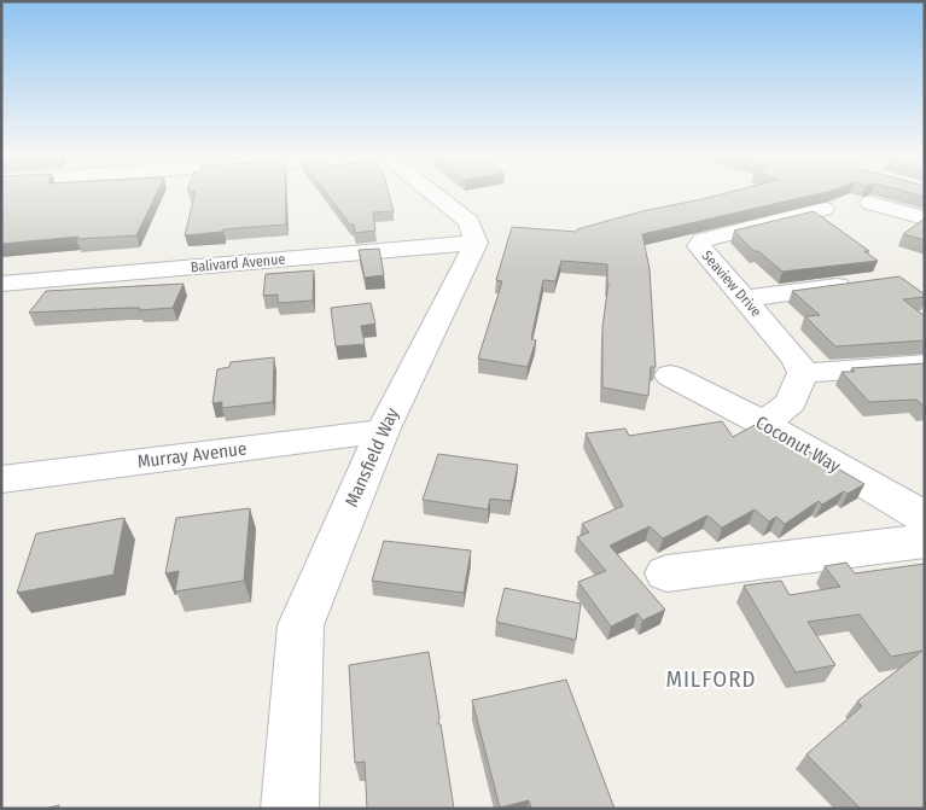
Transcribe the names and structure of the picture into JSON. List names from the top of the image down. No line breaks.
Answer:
{"streets":{"street":["Balivard Avenue","Seaview Drive","Coconut Way","Murray Avenue","Mansfield Way"]},"crossings":[["Balivard Avenue","Mansfield Way"],["Murray Avenue","Mansfield Way"]],"districts":["MILFORD"]}
